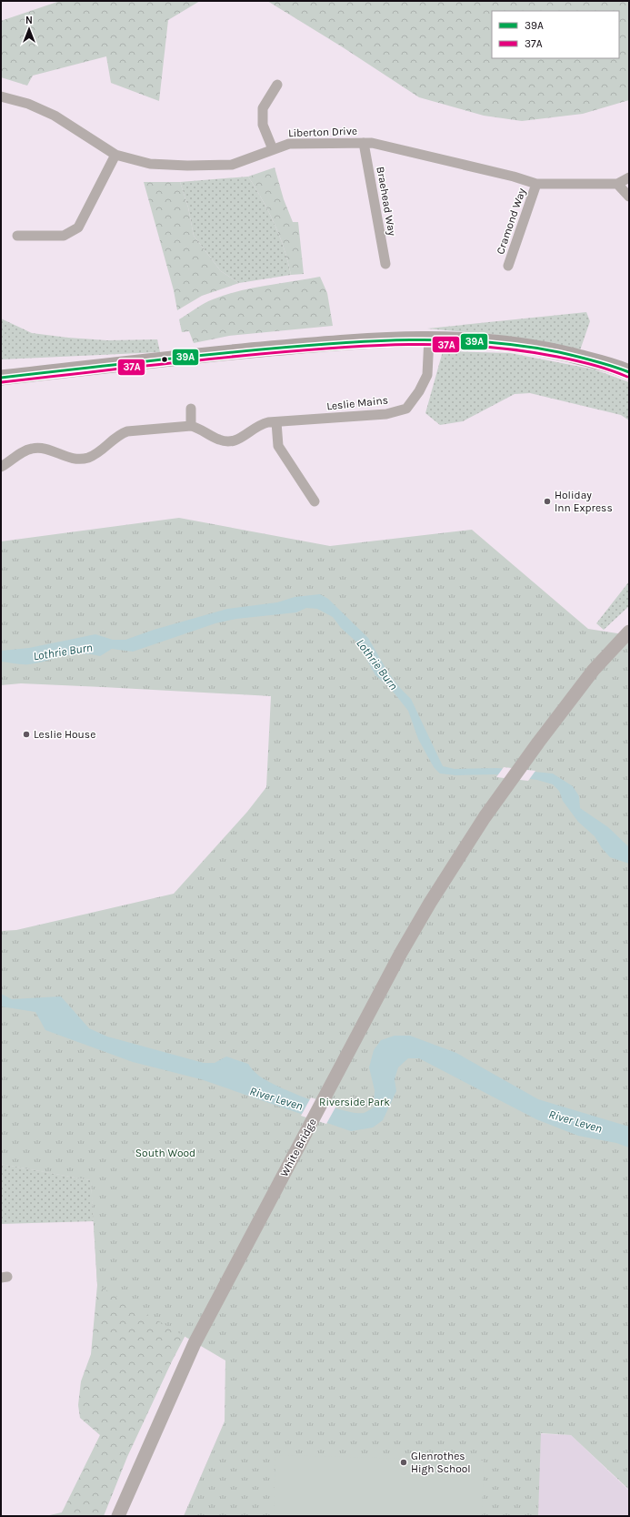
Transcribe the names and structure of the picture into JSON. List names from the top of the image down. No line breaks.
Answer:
{"streets":{"main road":["White Bridge"],"street":["Liberton Drive","Braehead Way","Cramond Way","Leslie Mains"]},"crossings":[["Liberton Drive","Braehead Way"],["Liberton Drive","Cramond Way"]],"water":["Lothrie Burn","River Leven"],"parks":["Riverside Park","South Wood"],"places":["Holiday Inn Express","Leslie House","Glenrothes High School"],"lines":["transit line 39A","transit line 37A"],"legend":["39A","37A"],"north":"top"}
